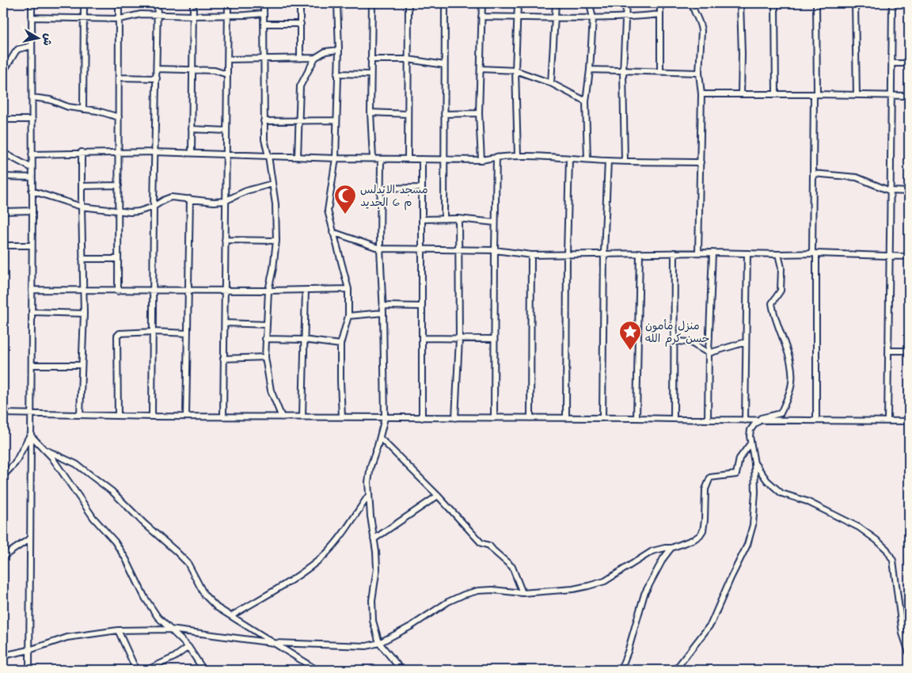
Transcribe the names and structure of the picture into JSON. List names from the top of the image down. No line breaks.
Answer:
{"places":{"mosque":["مسجد الاندلس م 6 الجديد"],"place":["منزل مأمون حسن كرم الله"]},"north":"right"}
